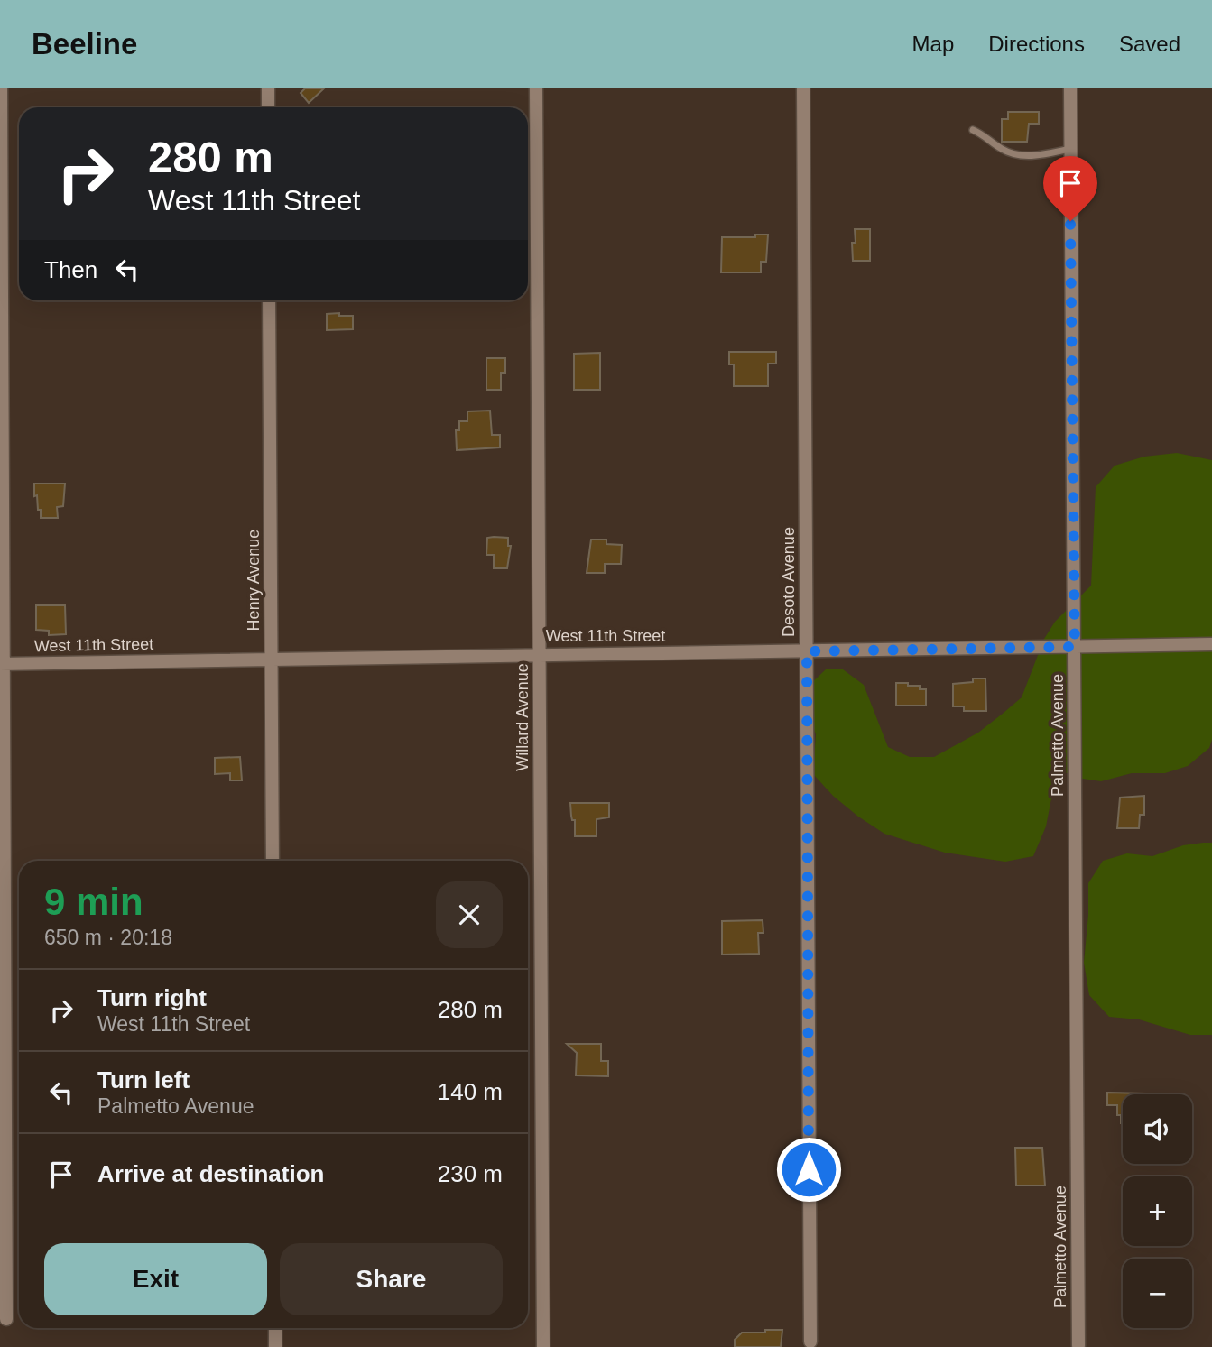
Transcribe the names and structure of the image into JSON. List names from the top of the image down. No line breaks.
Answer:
{"streets":{"street":["Henry Avenue","Desoto Avenue","West 11th Street","Willard Avenue","Palmetto Avenue"]},"crossings":[["Henry Avenue","West 11th Street"],["Desoto Avenue","West 11th Street"],["West 11th Street","Willard Avenue"],["West 11th Street","Palmetto Avenue"]],"page":{"header":"Beeline","nav":["Map","Directions","Saved"],"turn":["280 m","West 11th Street"],"then":"Then","heading":["9 min","650 m · 20:18"],"list":[{"name":"Turn right","note":"West 11th Street","value":"280 m"},{"name":"Turn left","note":"Palmetto Avenue","value":"140 m"},{"name":"Arrive at destination","value":"230 m"}],"map_buttons":["+","−"],"buttons":["Exit","Share"]}}
